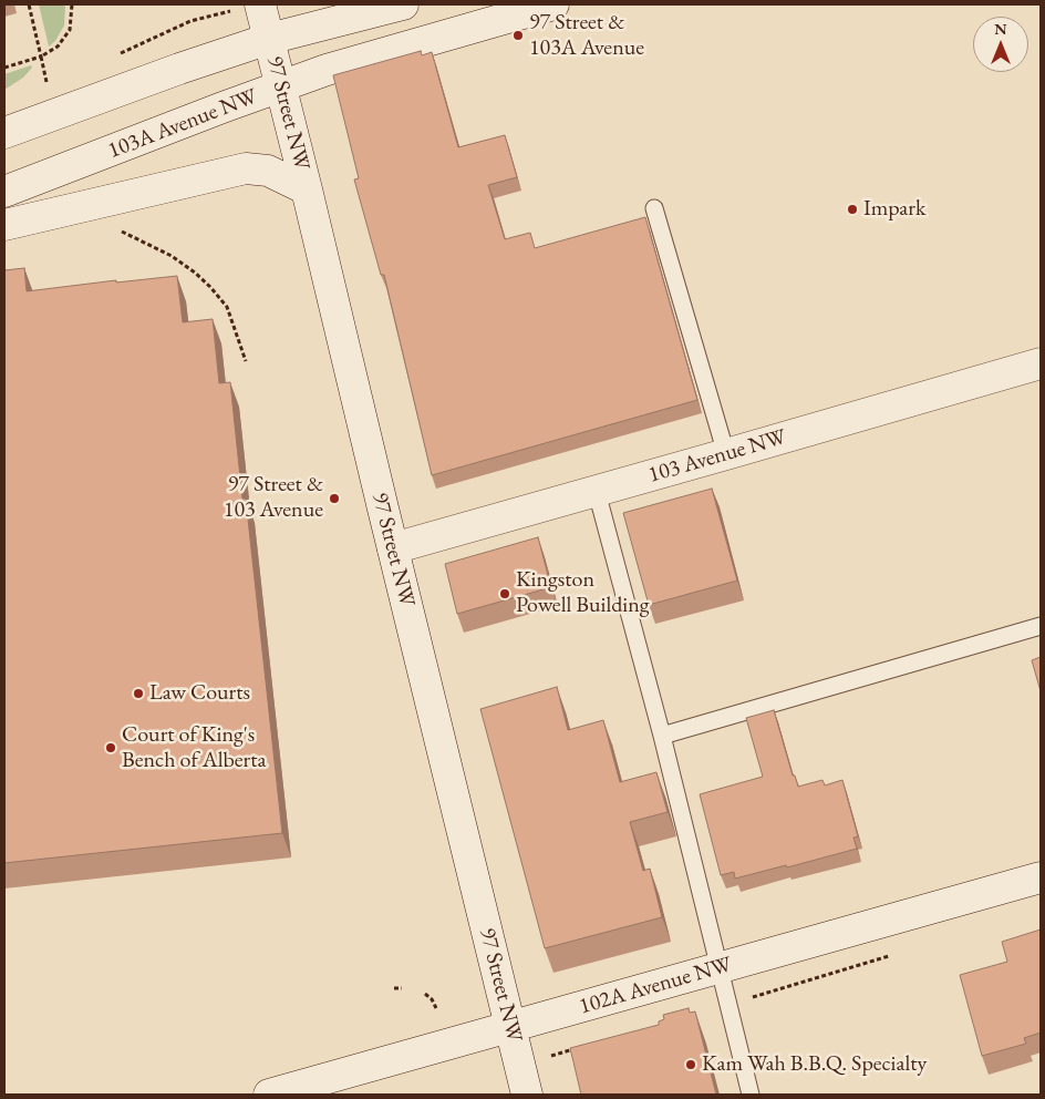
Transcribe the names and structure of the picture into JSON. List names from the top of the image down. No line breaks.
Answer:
{"streets":{"main road":["97 Street NW","103A Avenue NW","103 Avenue NW","102A Avenue NW"]},"crossings":[["97 Street NW","103A Avenue NW"],["97 Street NW","103 Avenue NW"],["97 Street NW","102A Avenue NW"]],"places":["97 Street & 103A Avenue","Impark","97 Street & 103 Avenue","Kingston Powell Building","Law Courts","Court of King's Bench of Alberta","Kam Wah B.B.Q. Specialty"],"north":"top"}
